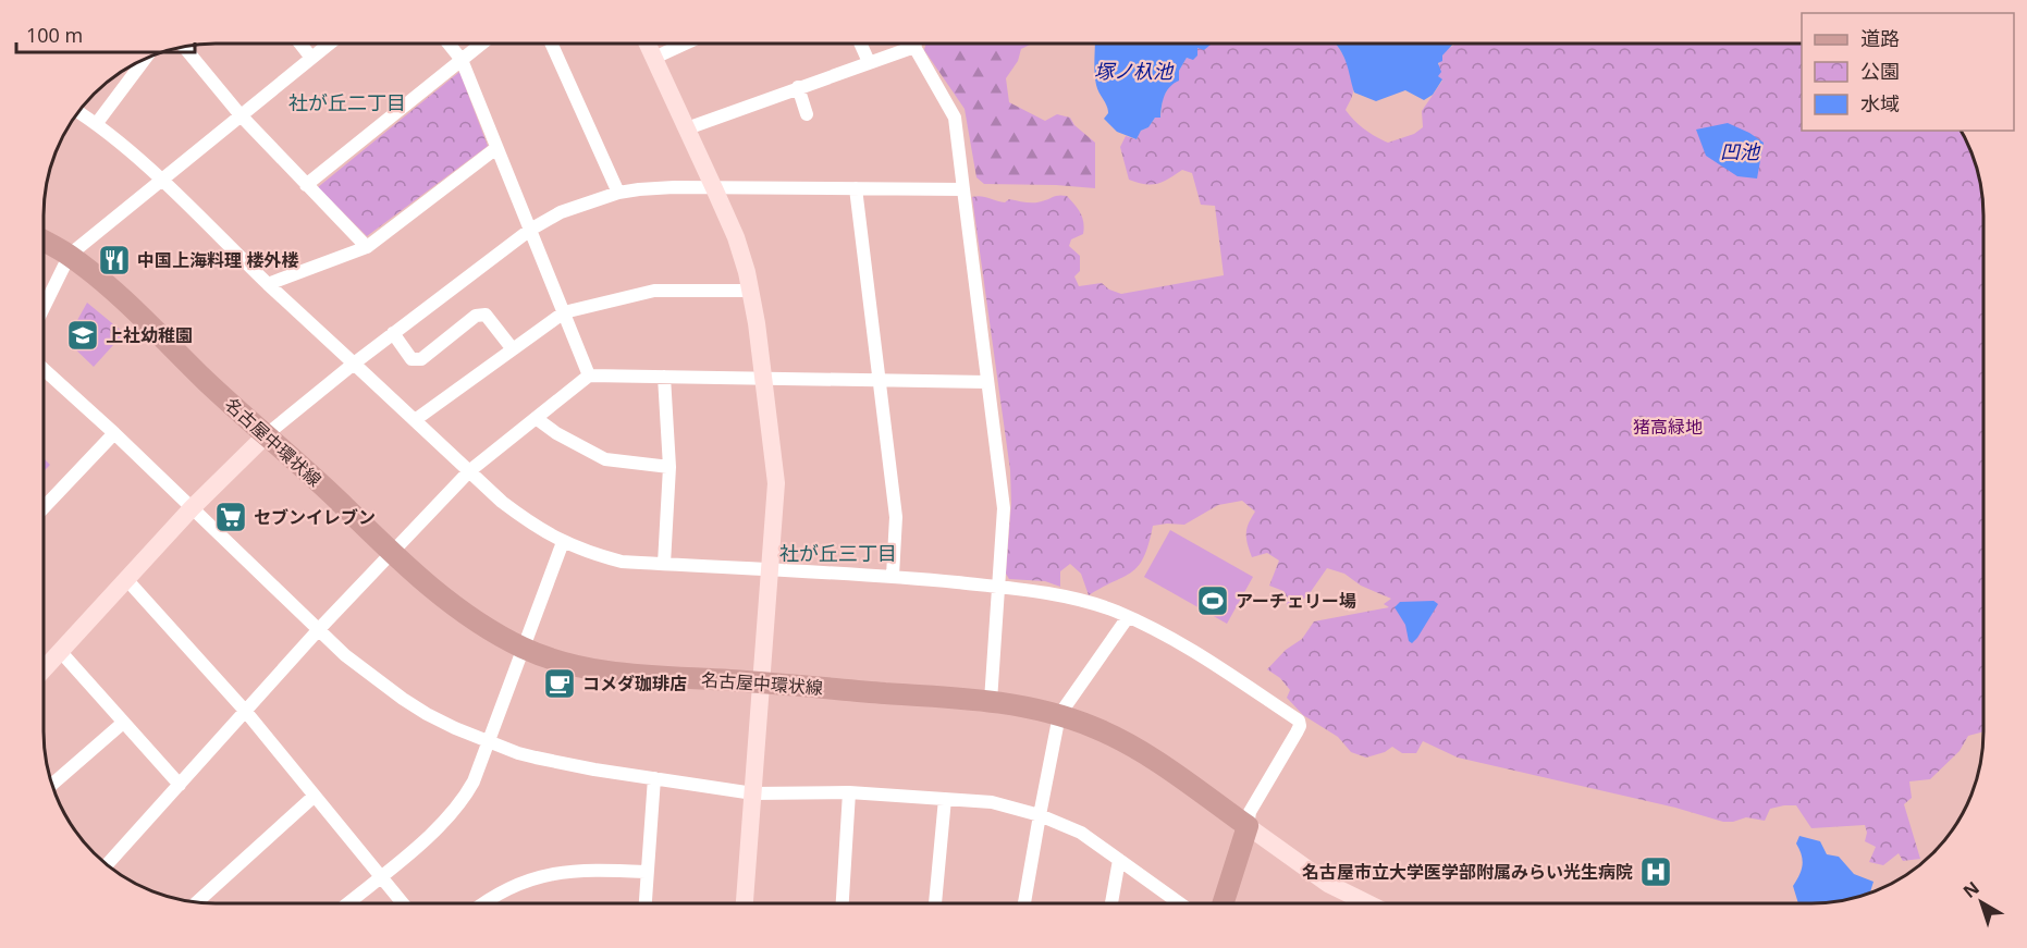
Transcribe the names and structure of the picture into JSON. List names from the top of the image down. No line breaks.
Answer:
{"streets":{"main road":["名古屋中環状線"]},"districts":["社が丘二丁目","社が丘三丁目"],"water":["塚ノ杁池","凹池"],"parks":["猪高緑地"],"places":{"restaurant":["中国上海料理 楼外楼"],"school or university":["上社幼稚園"],"supermarket":["セブンイレブン"],"sports":["アーチェリー場"],"cafe":["コメダ珈琲店"],"hospital":["名古屋市立大学医学部附属みらい光生病院"]},"legend":["道路","公園","水域"],"scale_bar":"100 m","north":"top left"}
